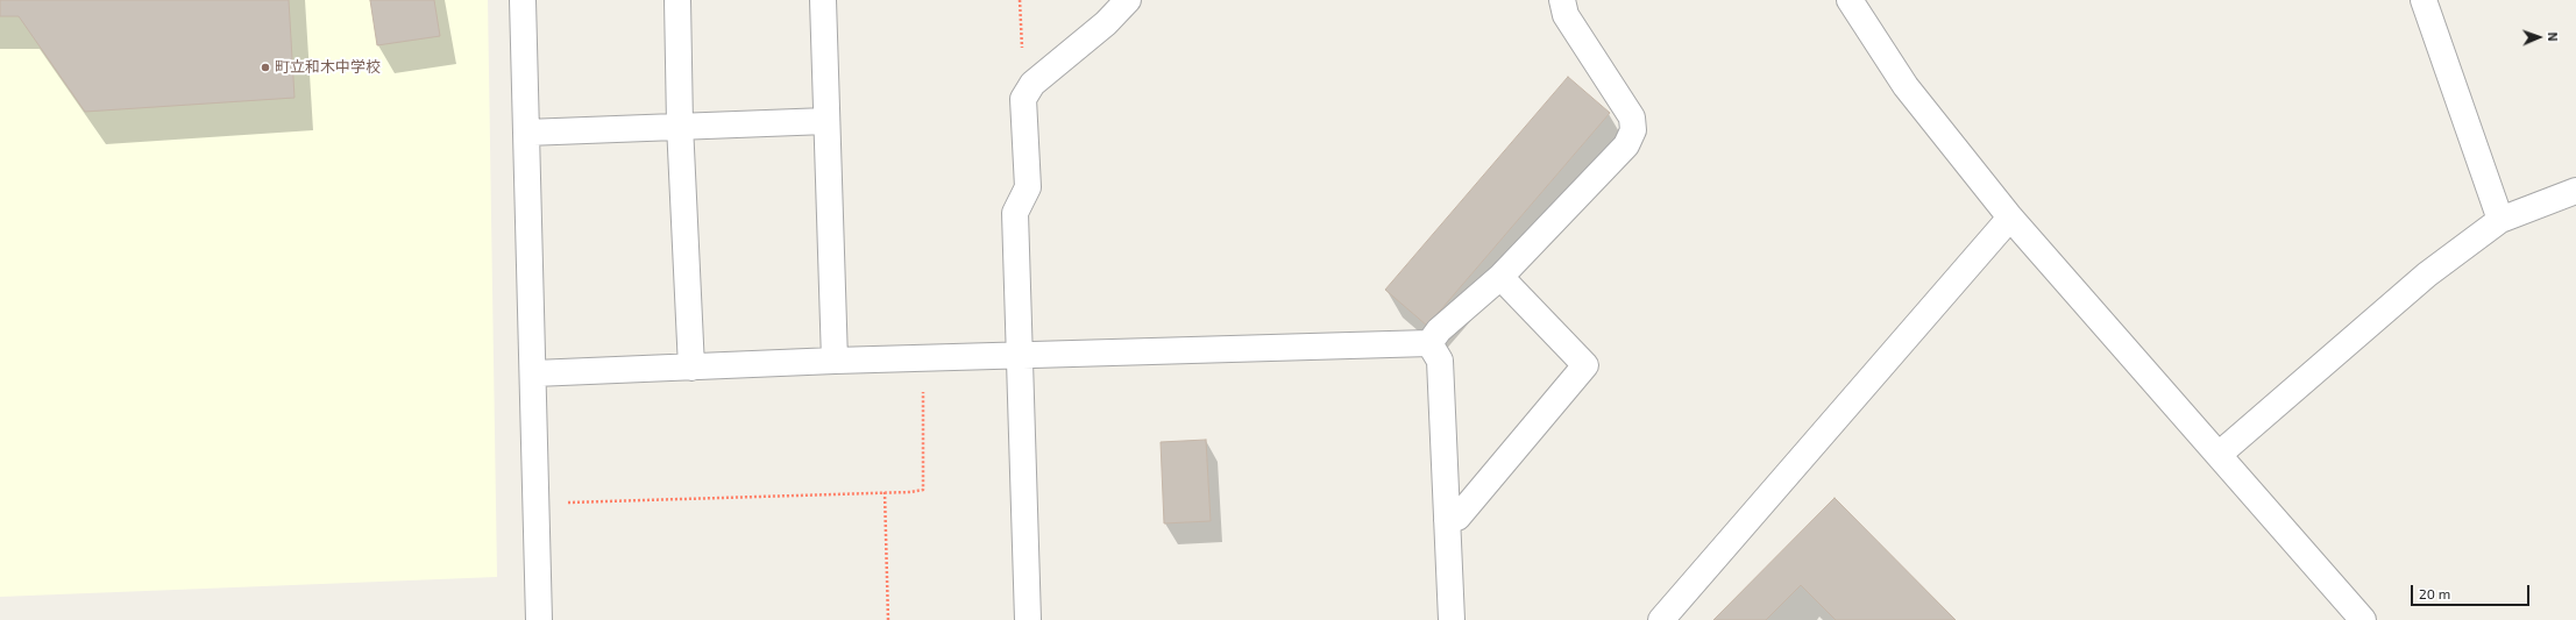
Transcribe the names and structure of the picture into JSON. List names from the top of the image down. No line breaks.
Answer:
{"places":["町立和木中学校"],"scale_bar":"20 m","north":"right"}
